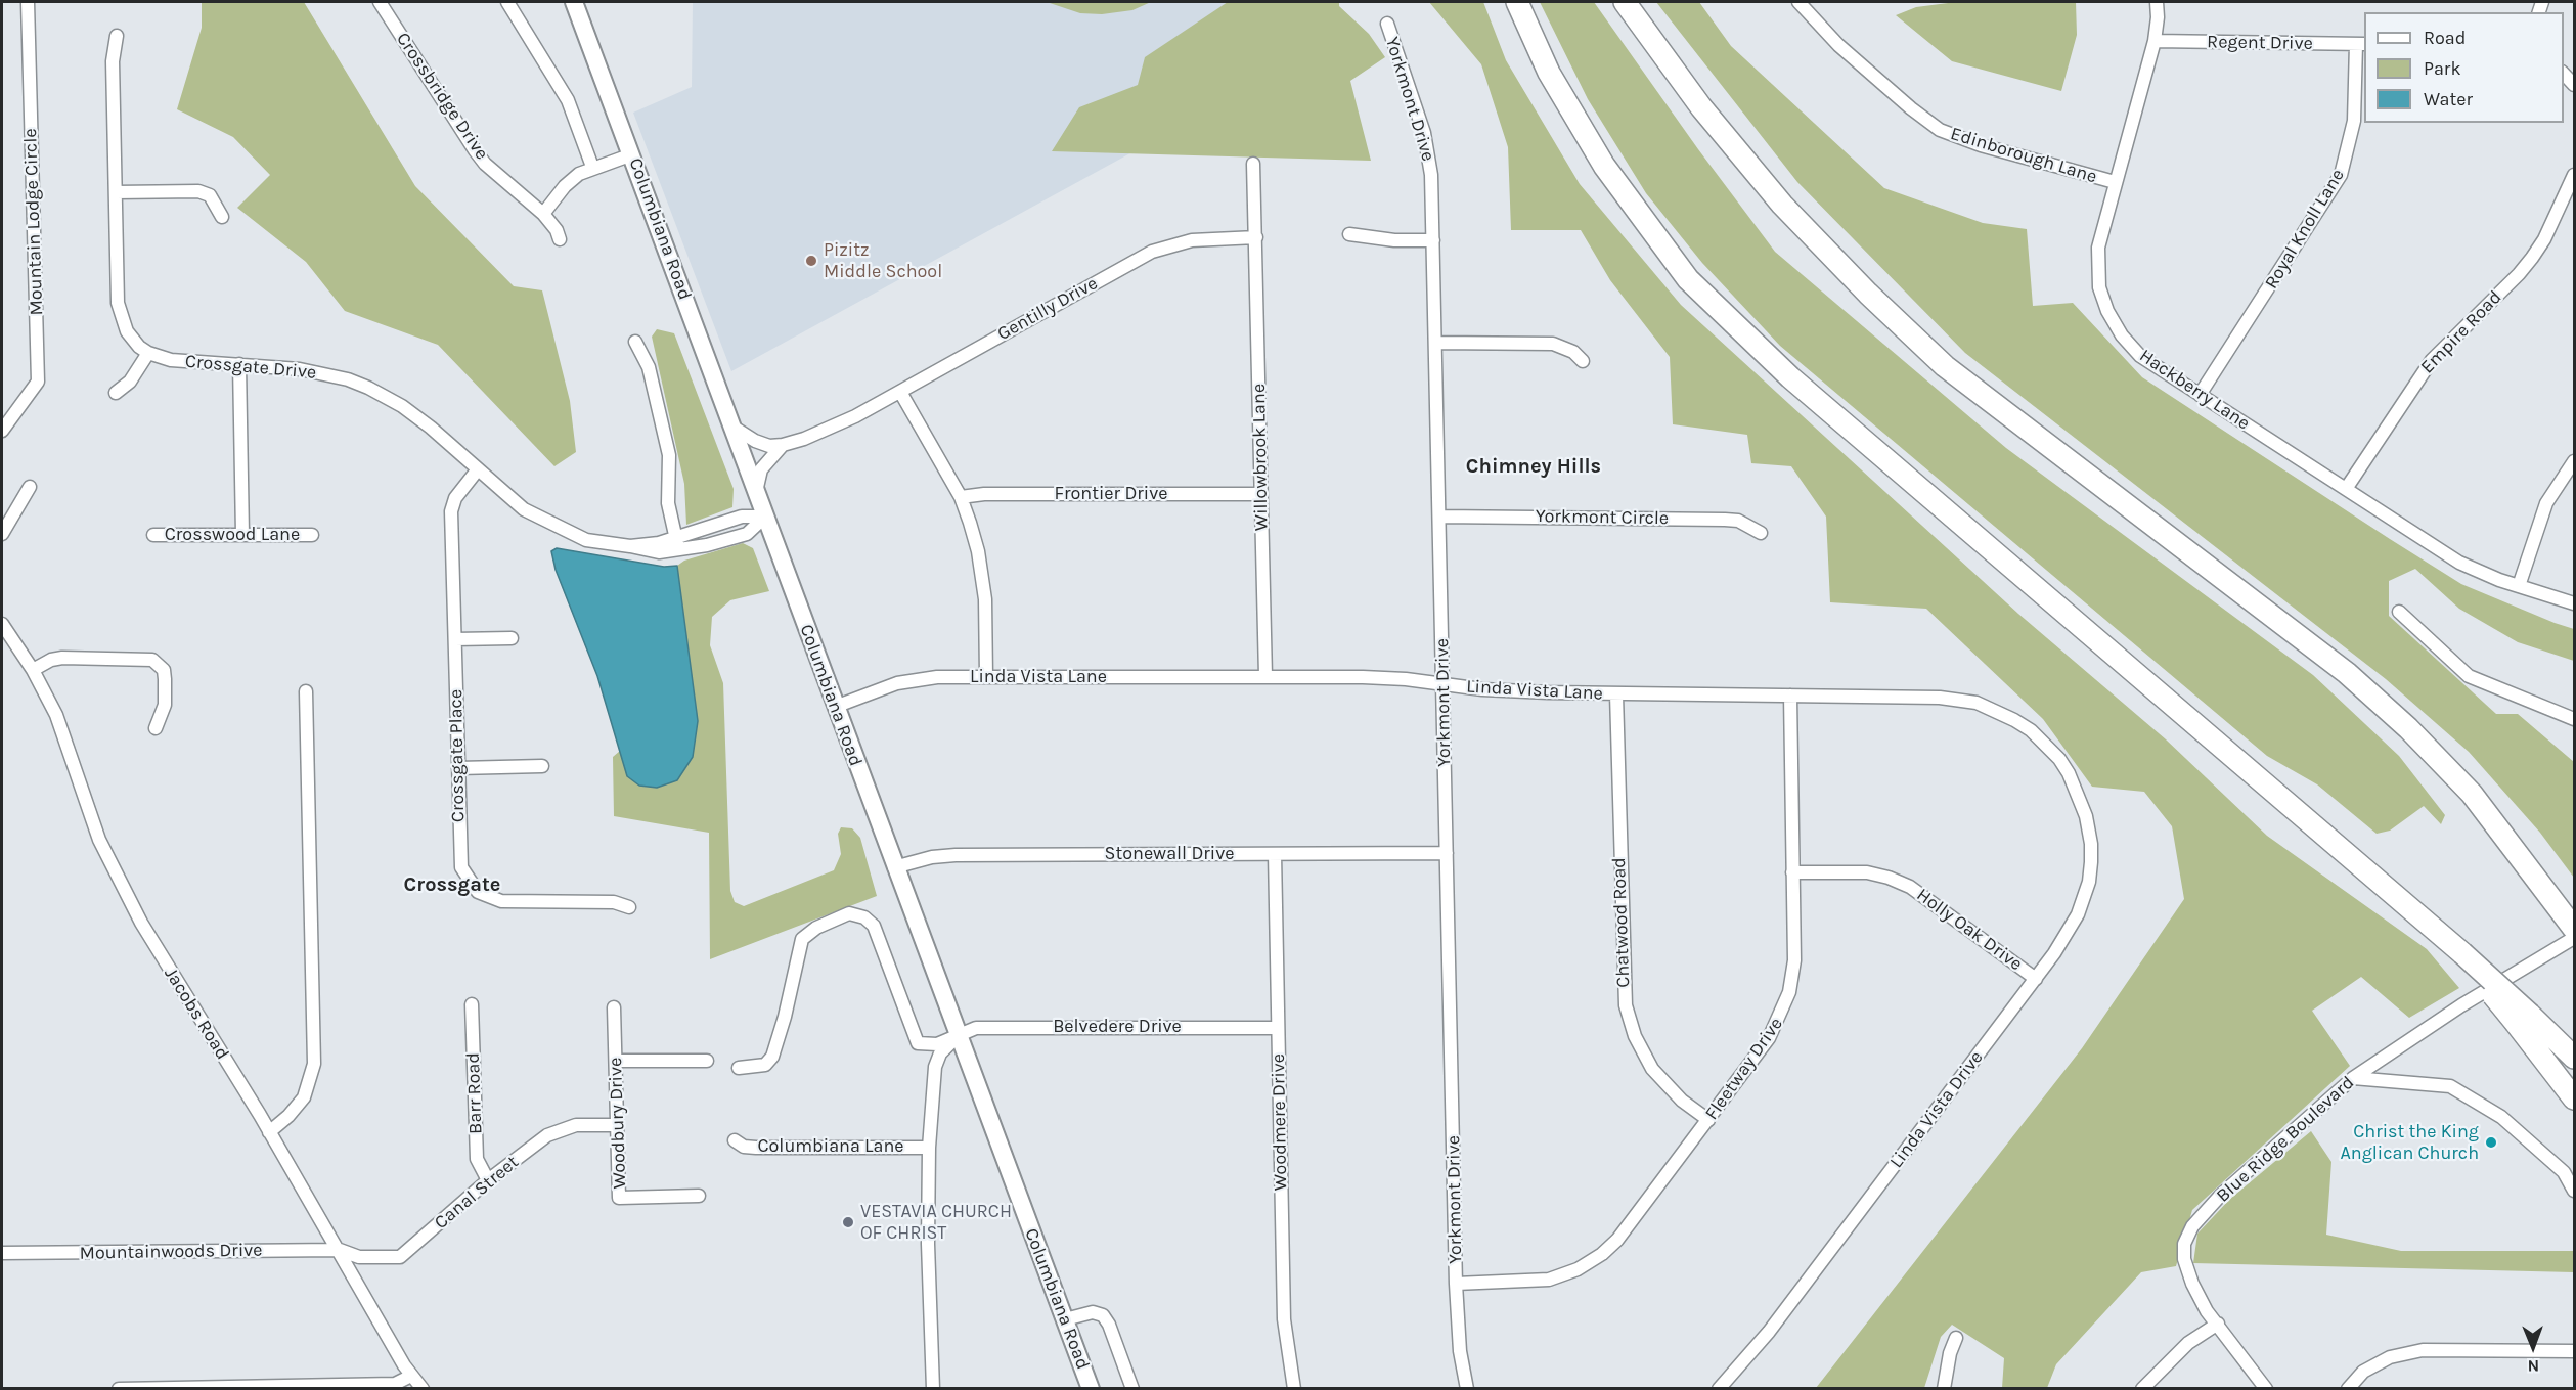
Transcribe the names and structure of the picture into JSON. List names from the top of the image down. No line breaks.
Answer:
{"streets":{"main road":["Columbiana Road"],"street":["Regent Drive","Crossbridge Drive","Yorkmont Drive","Edinborough Lane","Mountain Lodge Circle","Royal Knoll Lane","Gentilly Drive","Empire Road","Crossgate Drive","Hackberry Lane","Willowbrook Lane","Frontier Drive","Yorkmont Circle","Crosswood Lane","Linda Vista Lane","Crossgate Place","Stonewall Drive","Chatwood Road","Holly Oak Drive","Jacobs Road","Belvedere Drive","Fleetway Drive","Barr Road","Linda Vista Drive","Woodmere Drive","Woodbury Drive","Blue Ridge Boulevard","Columbiana Lane","Canal Street","Mountainwoods Drive"]},"crossings":[["Regent Drive","Royal Knoll Lane"],["Regent Drive","Hackberry Lane"],["Yorkmont Drive","Yorkmont Circle"],["Yorkmont Drive","Linda Vista Lane"],["Yorkmont Drive","Stonewall Drive"],["Yorkmont Drive","Fleetway Drive"],["Edinborough Lane","Hackberry Lane"],["Columbiana Road","Gentilly Drive"],["Columbiana Road","Crossgate Drive"],["Columbiana Road","Linda Vista Lane"],["Columbiana Road","Stonewall Drive"],["Columbiana Road","Belvedere Drive"],["Royal Knoll Lane","Hackberry Lane"],["Gentilly Drive","Willowbrook Lane"],["Empire Road","Hackberry Lane"],["Crossgate Drive","Crossgate Place"],["Willowbrook Lane","Frontier Drive"],["Willowbrook Lane","Linda Vista Lane"],["Linda Vista Lane","Chatwood Road"],["Linda Vista Lane","Fleetway Drive"],["Linda Vista Lane","Linda Vista Drive"],["Stonewall Drive","Woodmere Drive"],["Chatwood Road","Fleetway Drive"],["Holly Oak Drive","Fleetway Drive"],["Holly Oak Drive","Linda Vista Drive"],["Jacobs Road","Canal Street"],["Jacobs Road","Mountainwoods Drive"],["Belvedere Drive","Woodmere Drive"],["Barr Road","Canal Street"],["Woodbury Drive","Canal Street"],["Canal Street","Mountainwoods Drive"]],"districts":["Chimney Hills","Crossgate"],"places":["Pizitz Middle School","Christ the King Anglican Church","VESTAVIA CHURCH OF CHRIST"],"legend":["Road","Park","Water"],"north":"bottom"}
